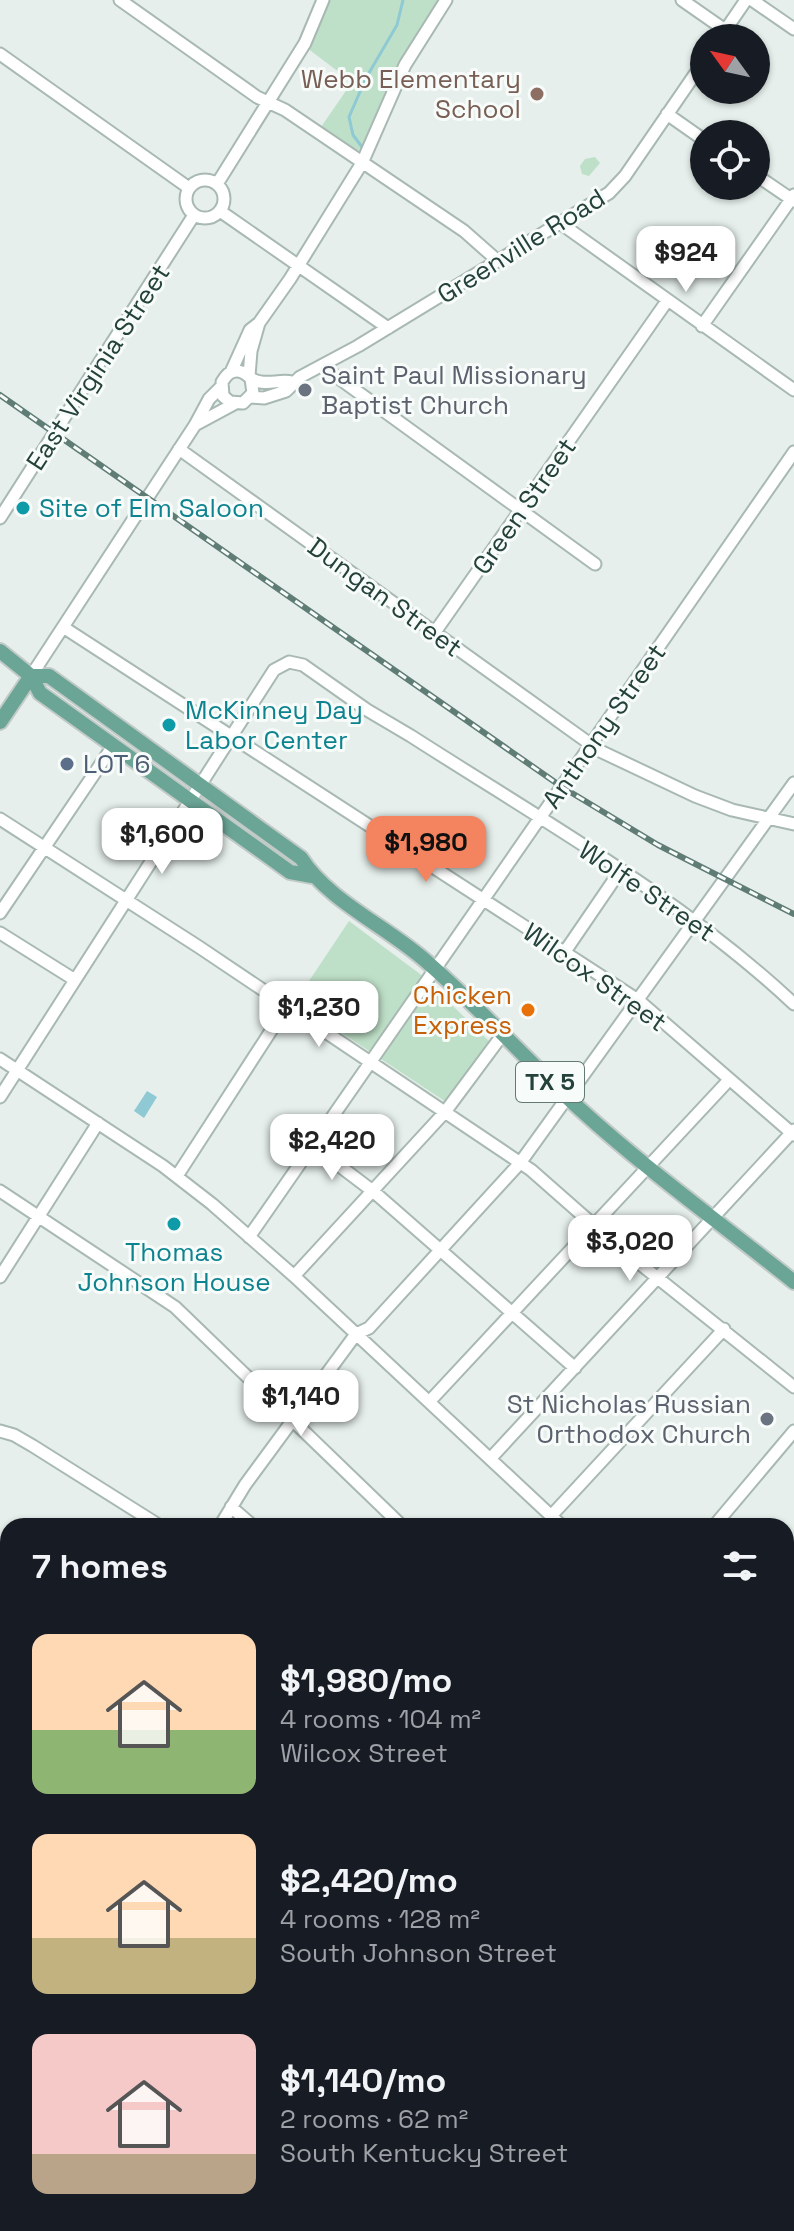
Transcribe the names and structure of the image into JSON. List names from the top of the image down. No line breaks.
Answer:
{"streets":{"main road":["TX 5"],"street":["Greenville Road","East Virginia Street","Green Street","Dungan Street","Anthony Street","Wolfe Street","Wilcox Street"]},"crossings":[["Green Street","Dungan Street"],["Dungan Street","Anthony Street"],["Anthony Street","Wolfe Street"],["Anthony Street","Wilcox Street"],["Anthony Street","TX 5"],["Wolfe Street","Wilcox Street"]],"places":["Webb Elementary School","Saint Paul Missionary Baptist Church","Site of Elm Saloon","McKinney Day Labor Center","LOT 6","Chicken Express","Thomas Johnson House","St Nicholas Russian Orthodox Church"],"north":"top left","page":{"price":["$924","$1,600","$1,980","$1,230","$2,420","$3,020","$1,140"],"heading":"7 homes","list":[{"name":"$1,980/mo","note":"4 rooms · 104 m² · Wilcox Street"},{"name":"$2,420/mo","note":"4 rooms · 128 m² · South Johnson Street"},{"name":"$1,140/mo","note":"2 rooms · 62 m² · South Kentucky Street"}]}}
